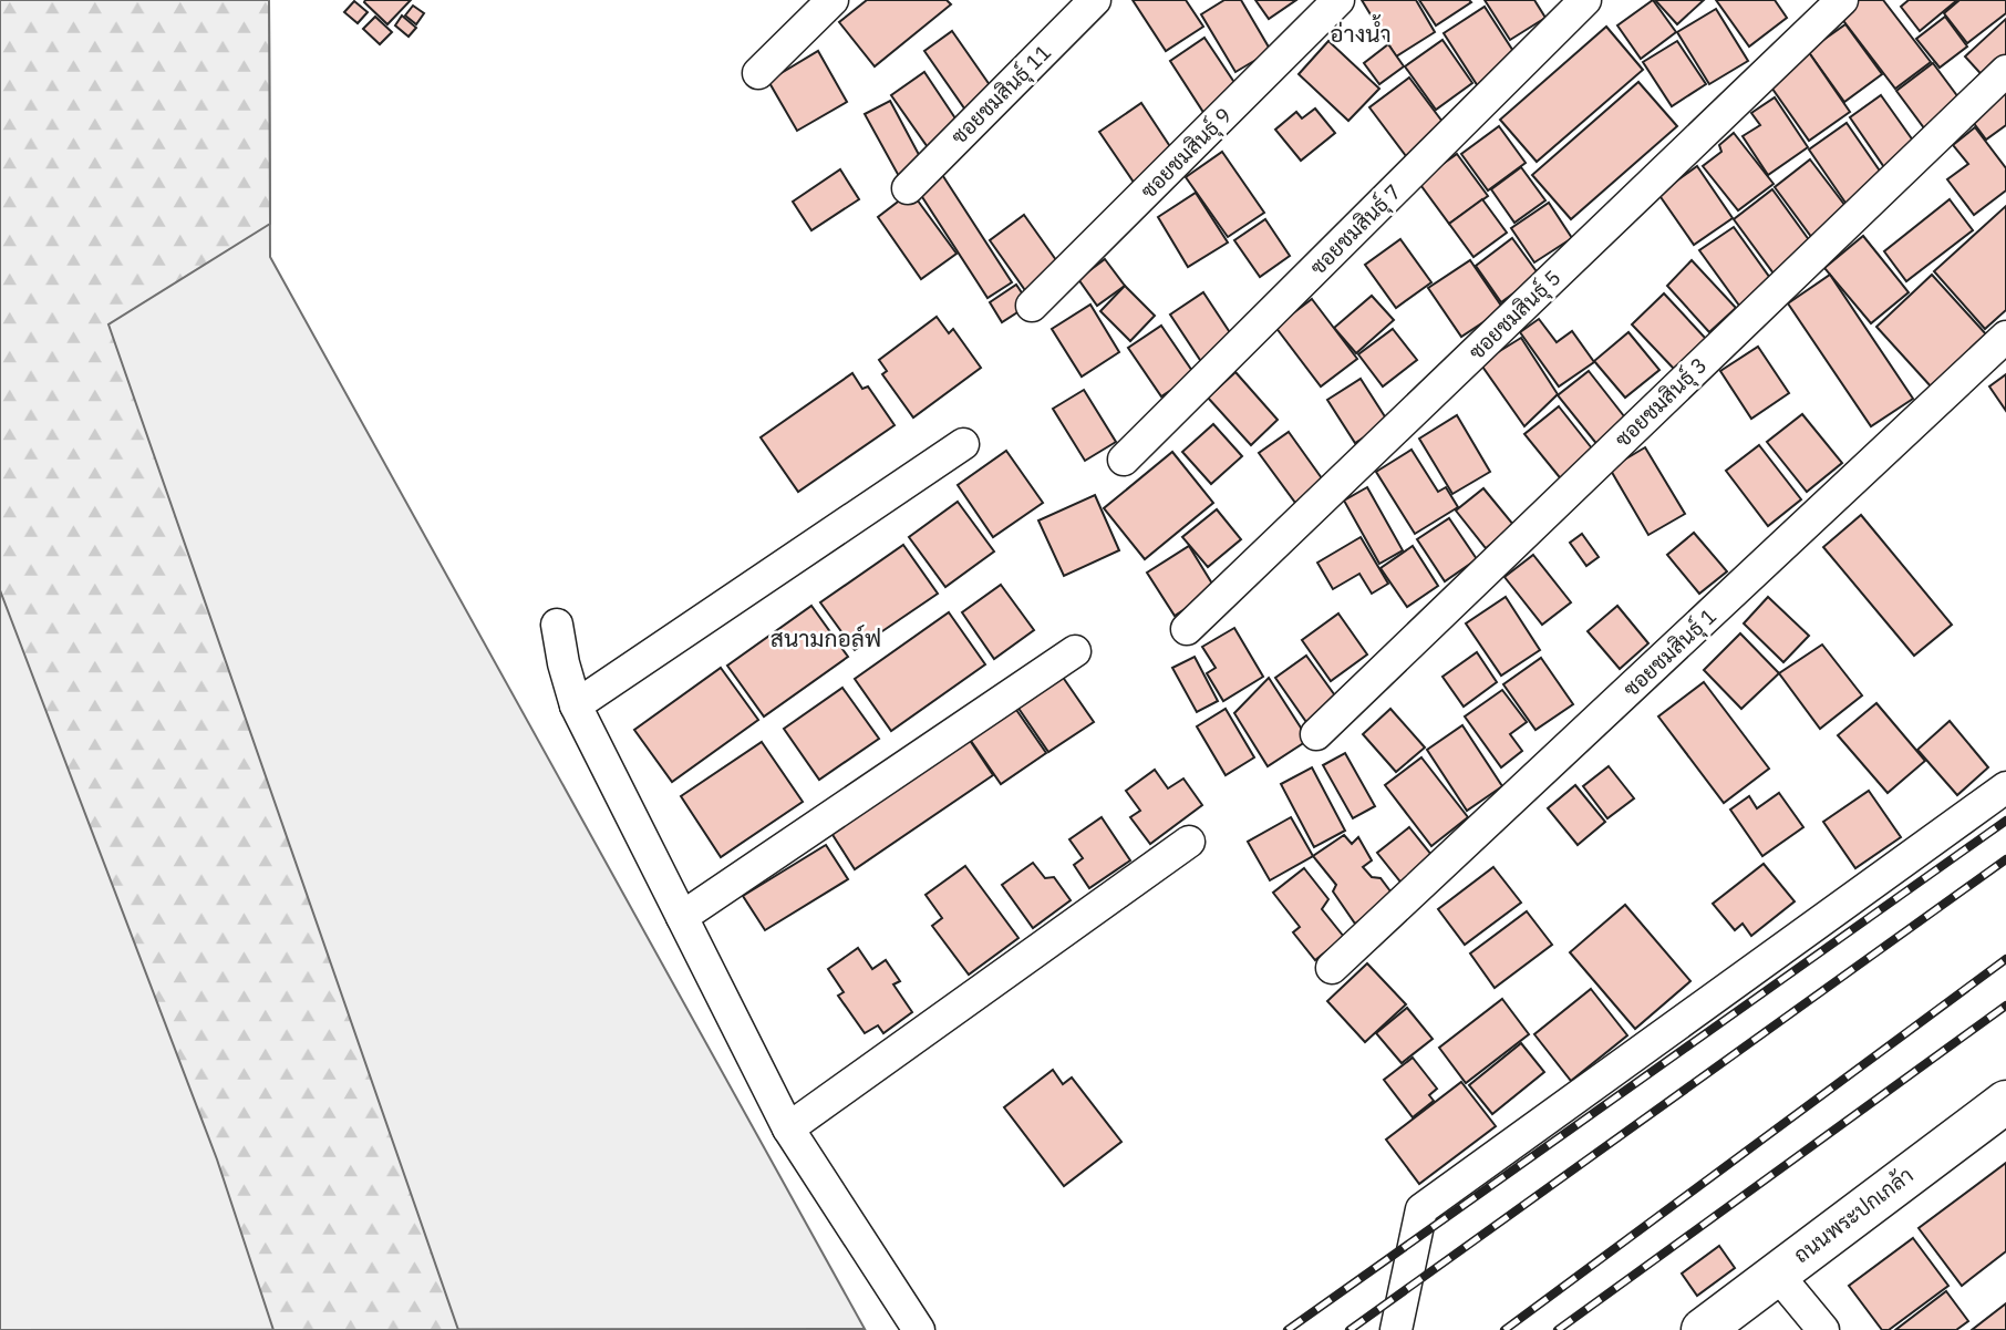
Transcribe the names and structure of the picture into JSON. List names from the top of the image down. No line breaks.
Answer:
{"streets":{"street":["ซอยชมสินธุ์ 11","ซอยชมสินธุ์ 9","ซอยชมสินธุ์ 7","ซอยชมสินธุ์ 5","ซอยชมสินธุ์ 3","ซอยชมสินธุ์ 1","ถนนพระปกเกล้า"]},"districts":["อ่างน้ำ","สนามกอล์ฟ"]}
